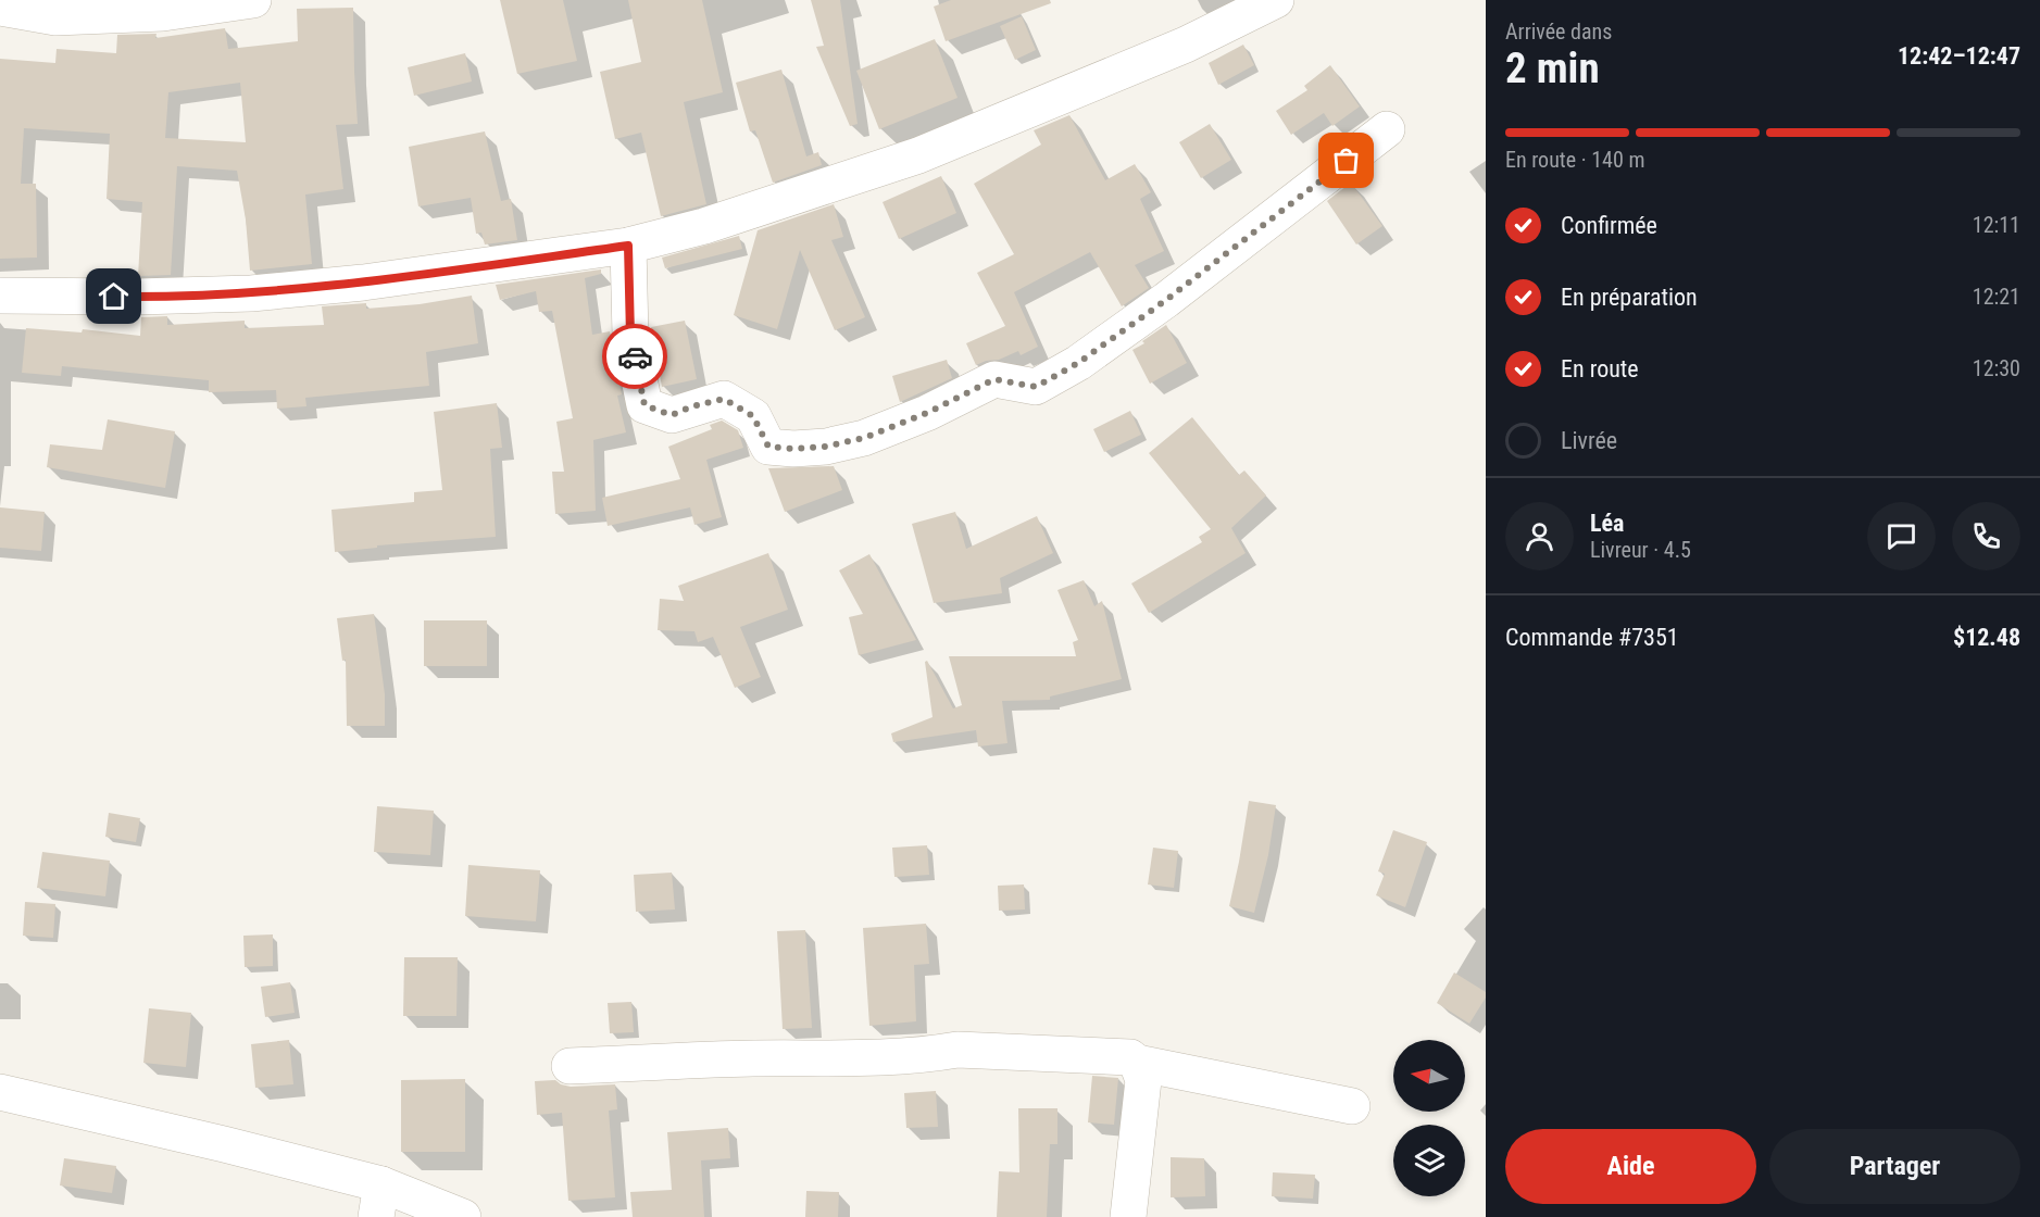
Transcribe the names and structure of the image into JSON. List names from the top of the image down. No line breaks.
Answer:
{"north":"left","page":{"heading":["2 min","Arrivée dans","12:42–12:47"],"panel":["Léa","Livreur · 4.5","Commande #7351","$12.48"],"bar":"En route · 140 m","list":[["Confirmée","12:11"],["En préparation","12:21"],["En route","12:30"],"Livrée"],"buttons":["Aide","Partager"]}}
